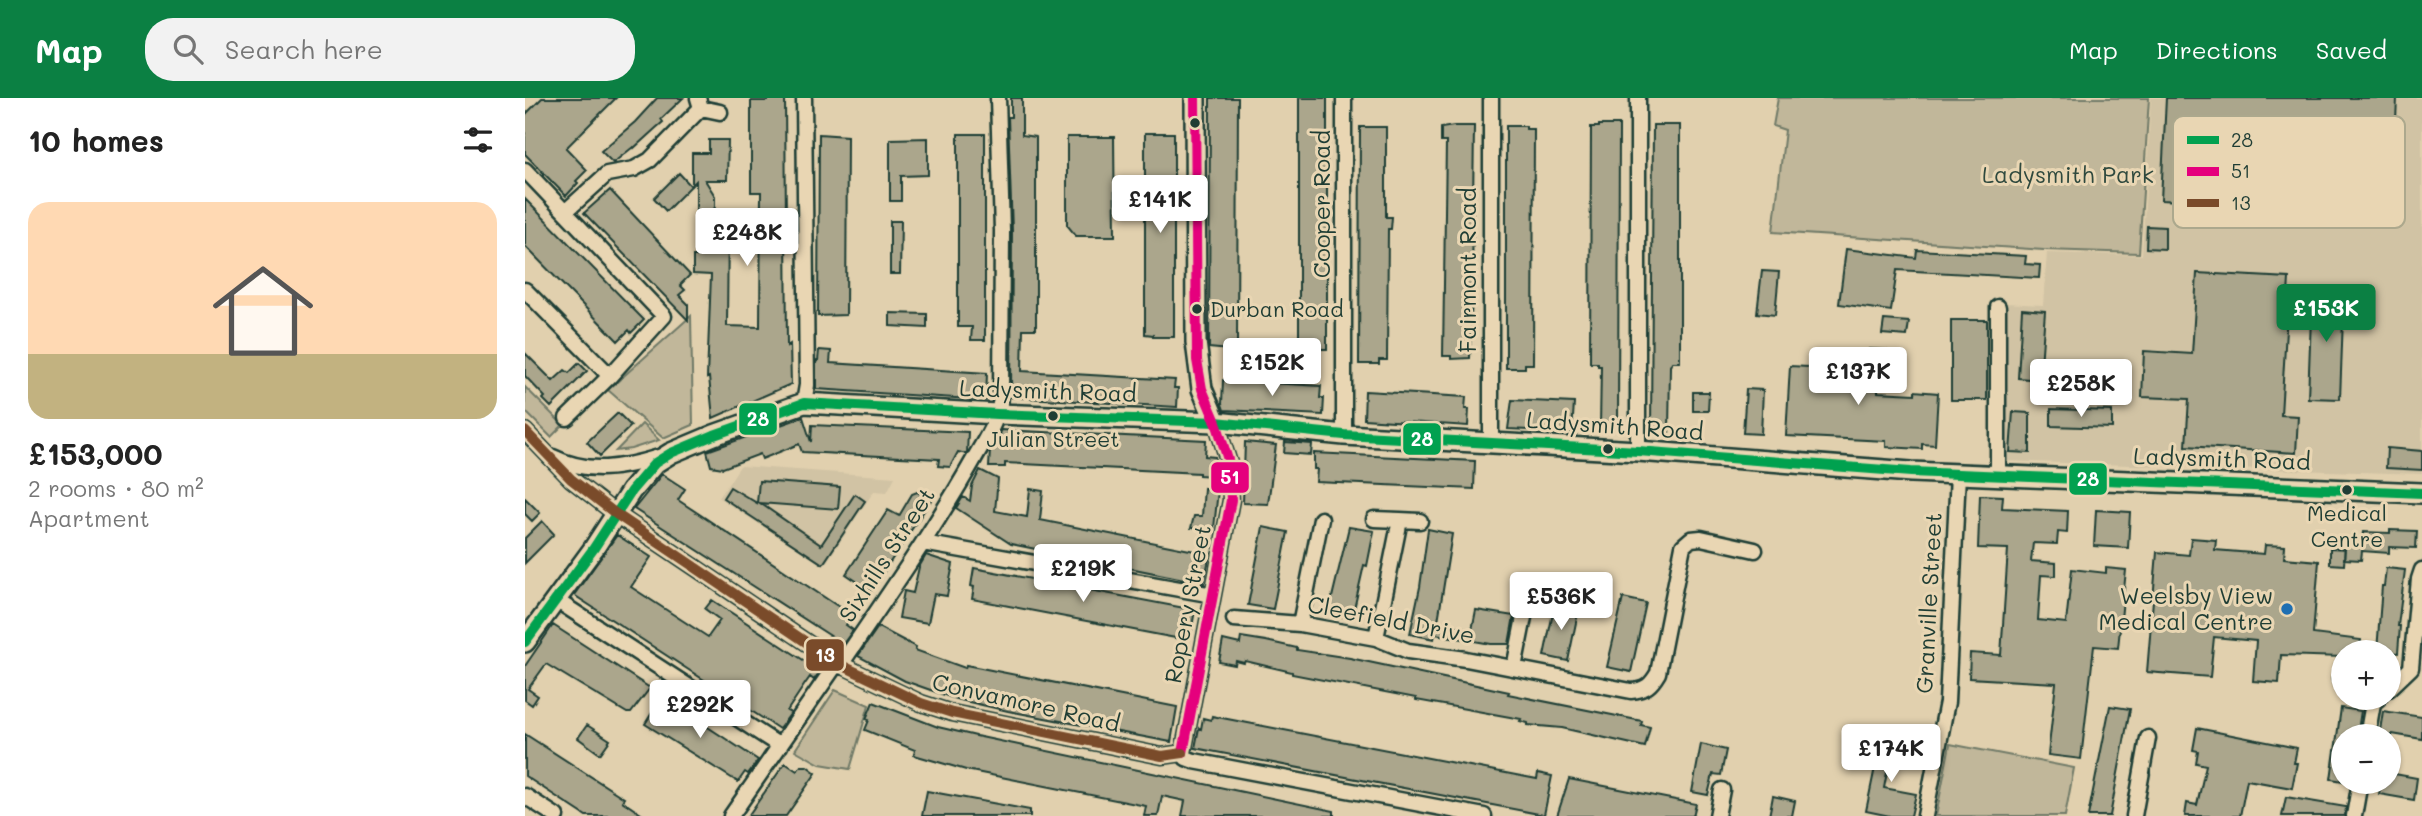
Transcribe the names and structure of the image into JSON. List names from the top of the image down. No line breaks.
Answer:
{"streets":{"street":["Cooper Road","Fairmont Road","Ladysmith Road","Sixhills Street","Granville Street","Ropery Street","Cleefield Drive","Convamore Road"]},"crossings":[["Cooper Road","Ladysmith Road"],["Fairmont Road","Ladysmith Road"],["Ladysmith Road","Sixhills Street"],["Ladysmith Road","Granville Street"],["Ladysmith Road","Ropery Street"],["Sixhills Street","Convamore Road"],["Ropery Street","Convamore Road"]],"parks":["Ladysmith Park"],"places":["Durban Road","Julian Street","Medical Centre","Weelsby View Medical Centre"],"lines":["transit line 51","transit line 28","transit line 13"],"legend":["28","51","13"],"page":{"header":"Map","search":"Search here","nav":["Map","Directions","Saved"],"heading":"10 homes","price":["£141K","£248K","£153K","£152K","£137K","£258K","£219K","£536K","£292K","£174K"],"list":[{"name":"£153,000","note":"2 rooms · 80 m² · Apartment"}],"map_buttons":["+","−"]}}
